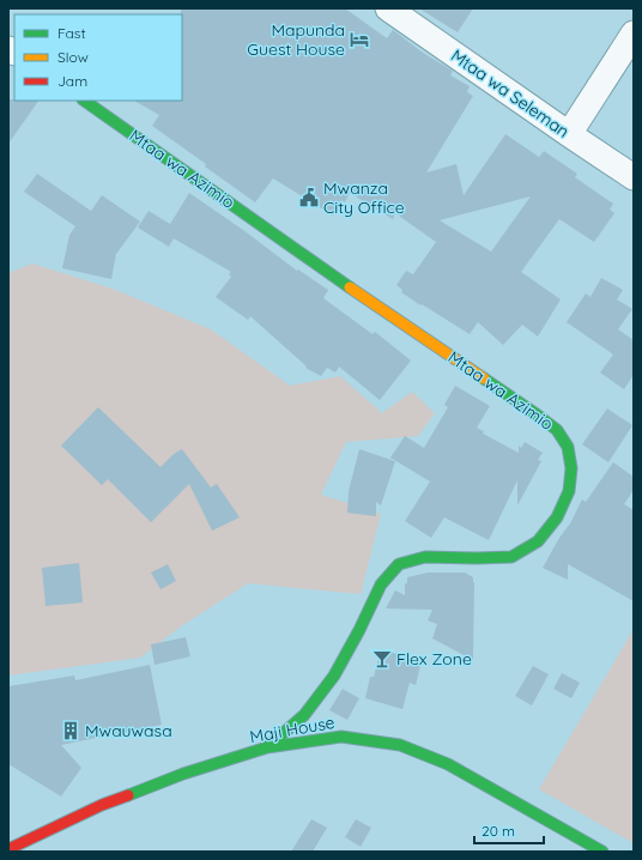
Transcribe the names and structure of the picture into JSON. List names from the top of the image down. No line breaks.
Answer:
{"streets":{"street":["Mtaa wa Seleman","Mtaa wa Azimio","Maji House"]},"crossings":[["Mtaa wa Azimio","Maji House"]],"places":{"hotel":["Mapunda Guest House"],"public building":["Mwanza City Office"],"bar":["Flex Zone"],"building":["Mwauwasa"]},"legend":["Fast","Slow","Jam"],"scale_bar":"20 m"}
